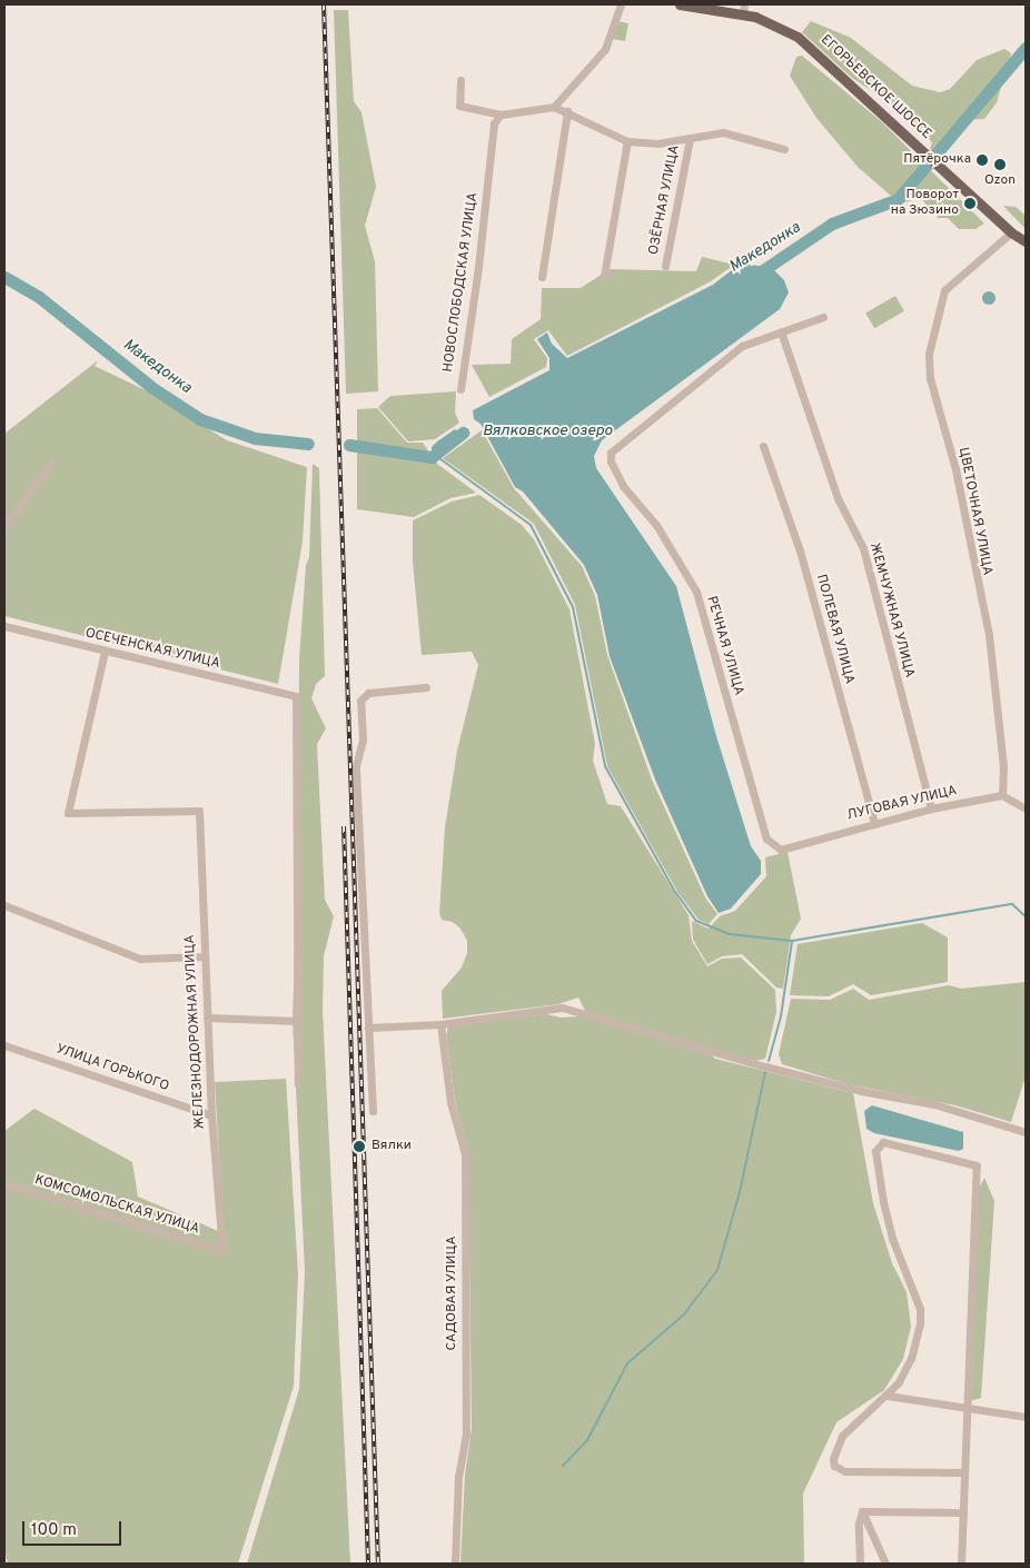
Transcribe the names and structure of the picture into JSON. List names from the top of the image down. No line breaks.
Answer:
{"streets":{"main road":["ЕГОРЬЕВСКОЕ ШОССЕ"],"street":["ОЗЁРНАЯ УЛИЦА","НОВОСЛОБОДСКАЯ УЛИЦА","ЦВЕТОЧНАЯ УЛИЦА","ЖЕМЧУЖНАЯ УЛИЦА","ПОЛЕВАЯ УЛИЦА","РЕЧНАЯ УЛИЦА","ОСЕЧЕНСКАЯ УЛИЦА","ЛУГОВАЯ УЛИЦА","ЖЕЛЕЗНОДОРОЖНАЯ УЛИЦА","УЛИЦА ГОРЬКОГО","КОМСОМОЛЬСКАЯ УЛИЦА","САДОВАЯ УЛИЦА"]},"crossings":[["ЕГОРЬЕВСКОЕ ШОССЕ","ЦВЕТОЧНАЯ УЛИЦА"],["ЦВЕТОЧНАЯ УЛИЦА","ЛУГОВАЯ УЛИЦА"],["ЖЕМЧУЖНАЯ УЛИЦА","РЕЧНАЯ УЛИЦА"],["ЖЕМЧУЖНАЯ УЛИЦА","ЛУГОВАЯ УЛИЦА"],["ПОЛЕВАЯ УЛИЦА","ЛУГОВАЯ УЛИЦА"],["РЕЧНАЯ УЛИЦА","ЛУГОВАЯ УЛИЦА"],["ОСЕЧЕНСКАЯ УЛИЦА","ЖЕЛЕЗНОДОРОЖНАЯ УЛИЦА"],["ЖЕЛЕЗНОДОРОЖНАЯ УЛИЦА","УЛИЦА ГОРЬКОГО"],["ЖЕЛЕЗНОДОРОЖНАЯ УЛИЦА","КОМСОМОЛЬСКАЯ УЛИЦА"]],"water":["Македонка","Вялковское озеро"],"places":["Пятёрочка","Ozon","Поворот на Зюзино","Вялки"],"scale_bar":"100 m"}
